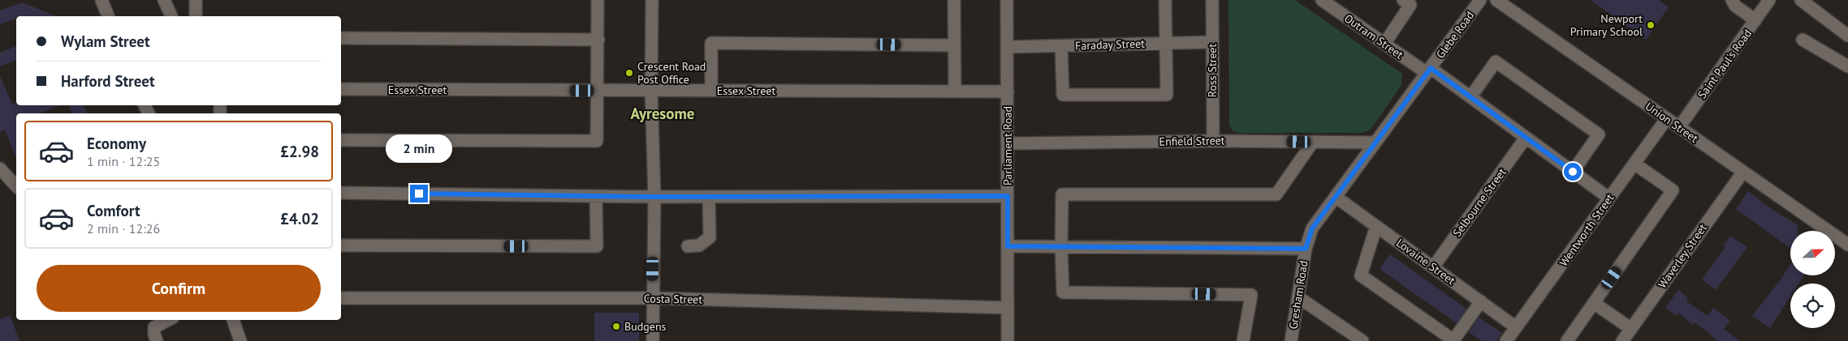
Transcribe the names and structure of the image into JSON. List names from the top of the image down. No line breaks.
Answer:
{"streets":{"street":["Glebe Road","Outram Street","Faraday Street","Saint Paul's Road","Ross Street","Essex Street","Union Street","Enfield Street","Parliament Road","Selbourne Street","Wentworth Street","Waverley Street","Lovaine Street","Gresham Road","Costa Street"]},"crossings":[["Glebe Road","Outram Street"],["Glebe Road","Enfield Street"],["Glebe Road","Lovaine Street"],["Glebe Road","Gresham Road"],["Outram Street","Selbourne Street"],["Outram Street","Wentworth Street"],["Faraday Street","Ross Street"],["Faraday Street","Parliament Road"],["Saint Paul's Road","Union Street"],["Ross Street","Enfield Street"],["Essex Street","Parliament Road"],["Union Street","Wentworth Street"],["Union Street","Waverley Street"],["Enfield Street","Parliament Road"],["Parliament Road","Costa Street"],["Selbourne Street","Lovaine Street"],["Wentworth Street","Lovaine Street"]],"districts":["Ayresome"],"places":["Newport Primary School","Crescent Road Post Office","Budgens"],"north":"right","page":{"banner":["Wylam Street","Harford Street"],"list":[{"name":"Economy","note":"1 min · 12:25","value":"£2.98"},{"name":"Comfort","note":"2 min · 12:26","value":"£4.02"}],"bubble":"2 min","buttons":"Confirm"}}
